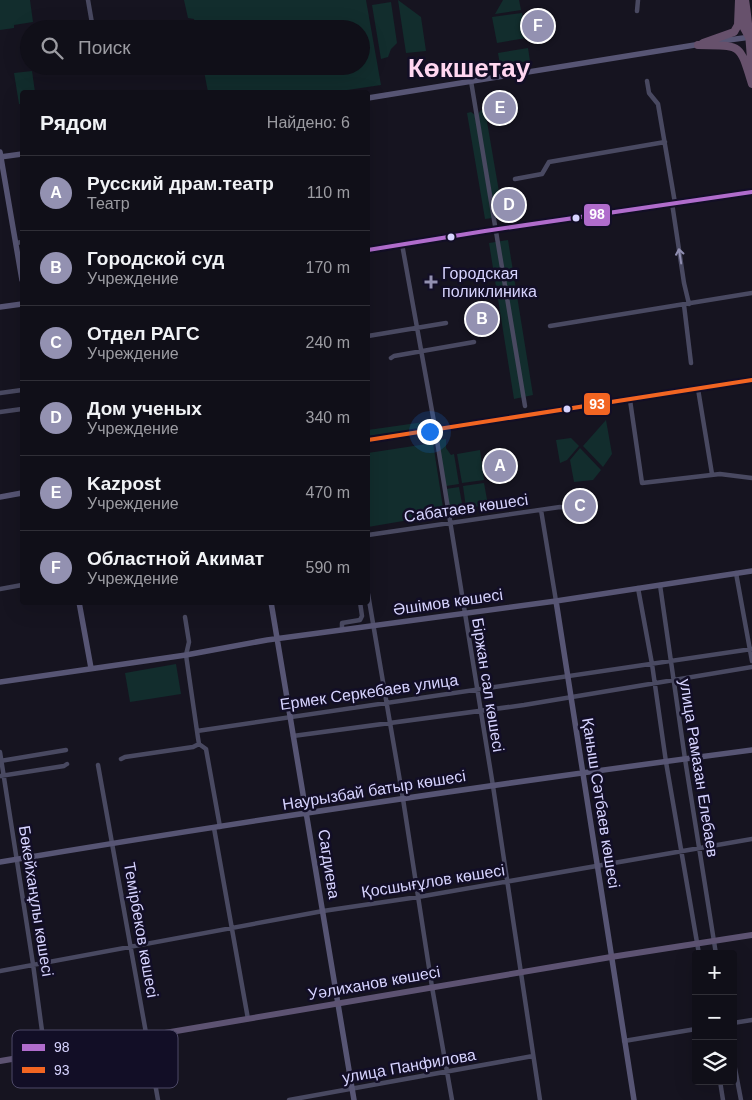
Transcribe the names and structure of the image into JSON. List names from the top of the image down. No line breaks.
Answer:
{"streets":{"main road":["Уәлиханов көшесі"],"street":["Сабатаев көшесі","Әшімов көшесі","Біржан сал көшесі","Ермек Серкебаев улица","улица Рамазан Елебаев","Наурызбай батыр көшесі","Қаныш Сәтбаев көшесі","Сагдиева","Қосшығұлов көшесі","Бөкейханұлы көшесі","Темірбеков көшесі","улица Панфилова"]},"crossings":[["Сабатаев көшесі","Біржан сал көшесі"],["Сабатаев көшесі","Қаныш Сәтбаев көшесі"],["Әшімов көшесі","Біржан сал көшесі"],["Әшімов көшесі","улица Рамазан Елебаев"],["Әшімов көшесі","Қаныш Сәтбаев көшесі"],["Әшімов көшесі","Сагдиева"],["Біржан сал көшесі","Ермек Серкебаев улица"],["Біржан сал көшесі","Наурызбай батыр көшесі"],["Біржан сал көшесі","Қосшығұлов көшесі"],["Біржан сал көшесі","Уәлиханов көшесі"],["Біржан сал көшесі","улица Панфилова"],["Ермек Серкебаев улица","улица Рамазан Елебаев"],["Ермек Серкебаев улица","Қаныш Сәтбаев көшесі"],["Ермек Серкебаев улица","Сагдиева"],["улица Рамазан Елебаев","Наурызбай батыр көшесі"],["улица Рамазан Елебаев","Қосшығұлов көшесі"],["улица Рамазан Елебаев","Уәлиханов көшесі"],["Наурызбай батыр көшесі","Қаныш Сәтбаев көшесі"],["Наурызбай батыр көшесі","Сагдиева"],["Наурызбай батыр көшесі","Бөкейханұлы көшесі"],["Наурызбай батыр көшесі","Темірбеков көшесі"],["Қаныш Сәтбаев көшесі","Қосшығұлов көшесі"],["Қаныш Сәтбаев көшесі","Уәлиханов көшесі"],["Сагдиева","Қосшығұлов көшесі"],["Сагдиева","Уәлиханов көшесі"],["Сагдиева","улица Панфилова"],["Қосшығұлов көшесі","Бөкейханұлы көшесі"],["Қосшығұлов көшесі","Темірбеков көшесі"]],"districts":["Көкшетау"],"places":{"health":["Городская поликлиника"]},"lines":["transit line 98","transit line 93"],"legend":["98","93"],"page":{"pins":["F","E","D","B","A","C"],"search":"Поиск","heading":["Рядом","Найдено: 6"],"list":[{"mark":"A","name":"Русский драм.театр","note":"Театр","value":"110 m"},{"mark":"B","name":"Городской суд","note":"Учреждение","value":"170 m"},{"mark":"C","name":"Отдел РАГС","note":"Учреждение","value":"240 m"},{"mark":"D","name":"Дом ученых","note":"Учреждение","value":"340 m"},{"mark":"E","name":"Kazpost","note":"Учреждение","value":"470 m"},{"mark":"F","name":"Областной Акимат","note":"Учреждение","value":"590 m"}],"map_buttons":["+","−"]}}
